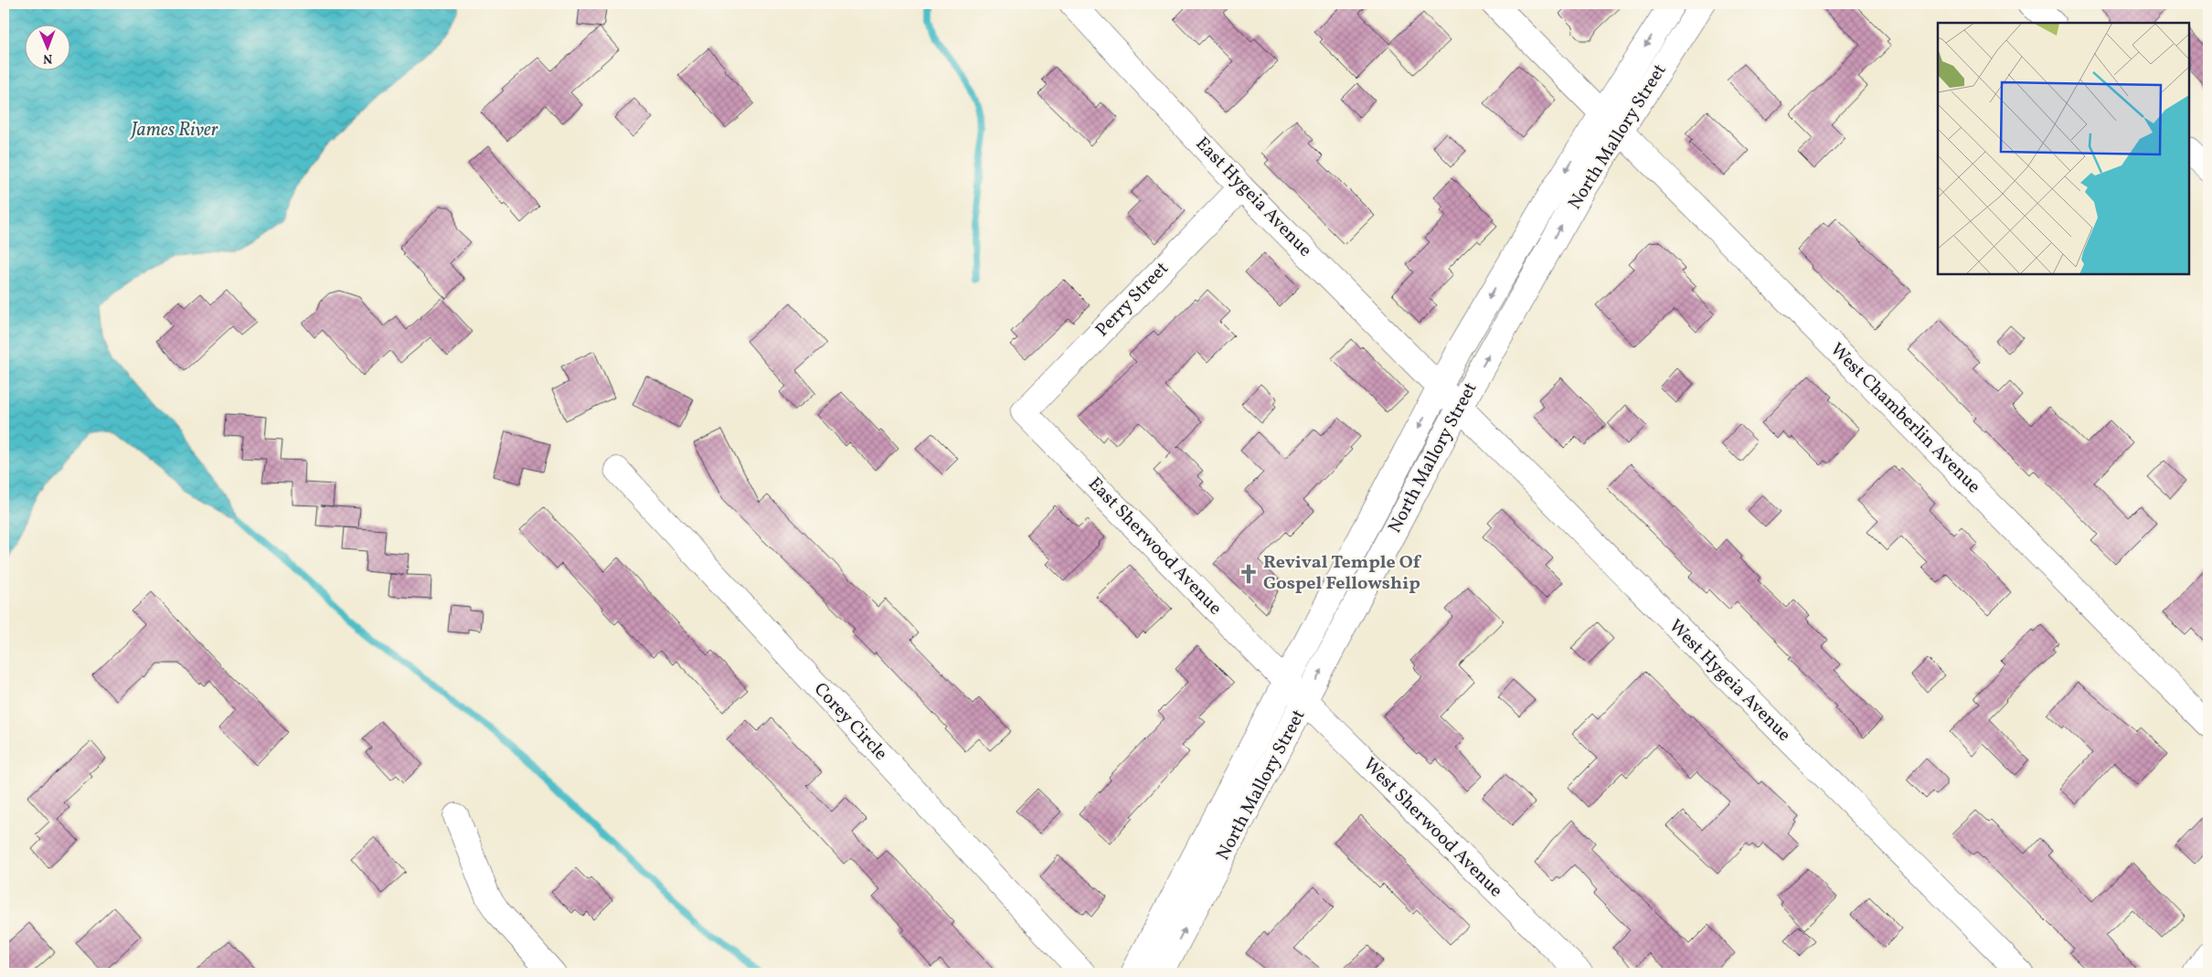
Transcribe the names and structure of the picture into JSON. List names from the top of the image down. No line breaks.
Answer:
{"streets":{"street":["North Mallory Street","East Hygeia Avenue","Perry Street","West Chamberlin Avenue","East Sherwood Avenue","West Hygeia Avenue","Corey Circle","West Sherwood Avenue"]},"crossings":[["North Mallory Street","East Hygeia Avenue"],["North Mallory Street","West Chamberlin Avenue"],["North Mallory Street","East Sherwood Avenue"],["North Mallory Street","West Hygeia Avenue"],["North Mallory Street","West Sherwood Avenue"],["East Hygeia Avenue","Perry Street"],["East Hygeia Avenue","West Hygeia Avenue"],["Perry Street","East Sherwood Avenue"],["East Sherwood Avenue","West Sherwood Avenue"]],"water":["James River"],"places":{"church":["Revival Temple Of Gospel Fellowship"]},"north":"bottom"}
